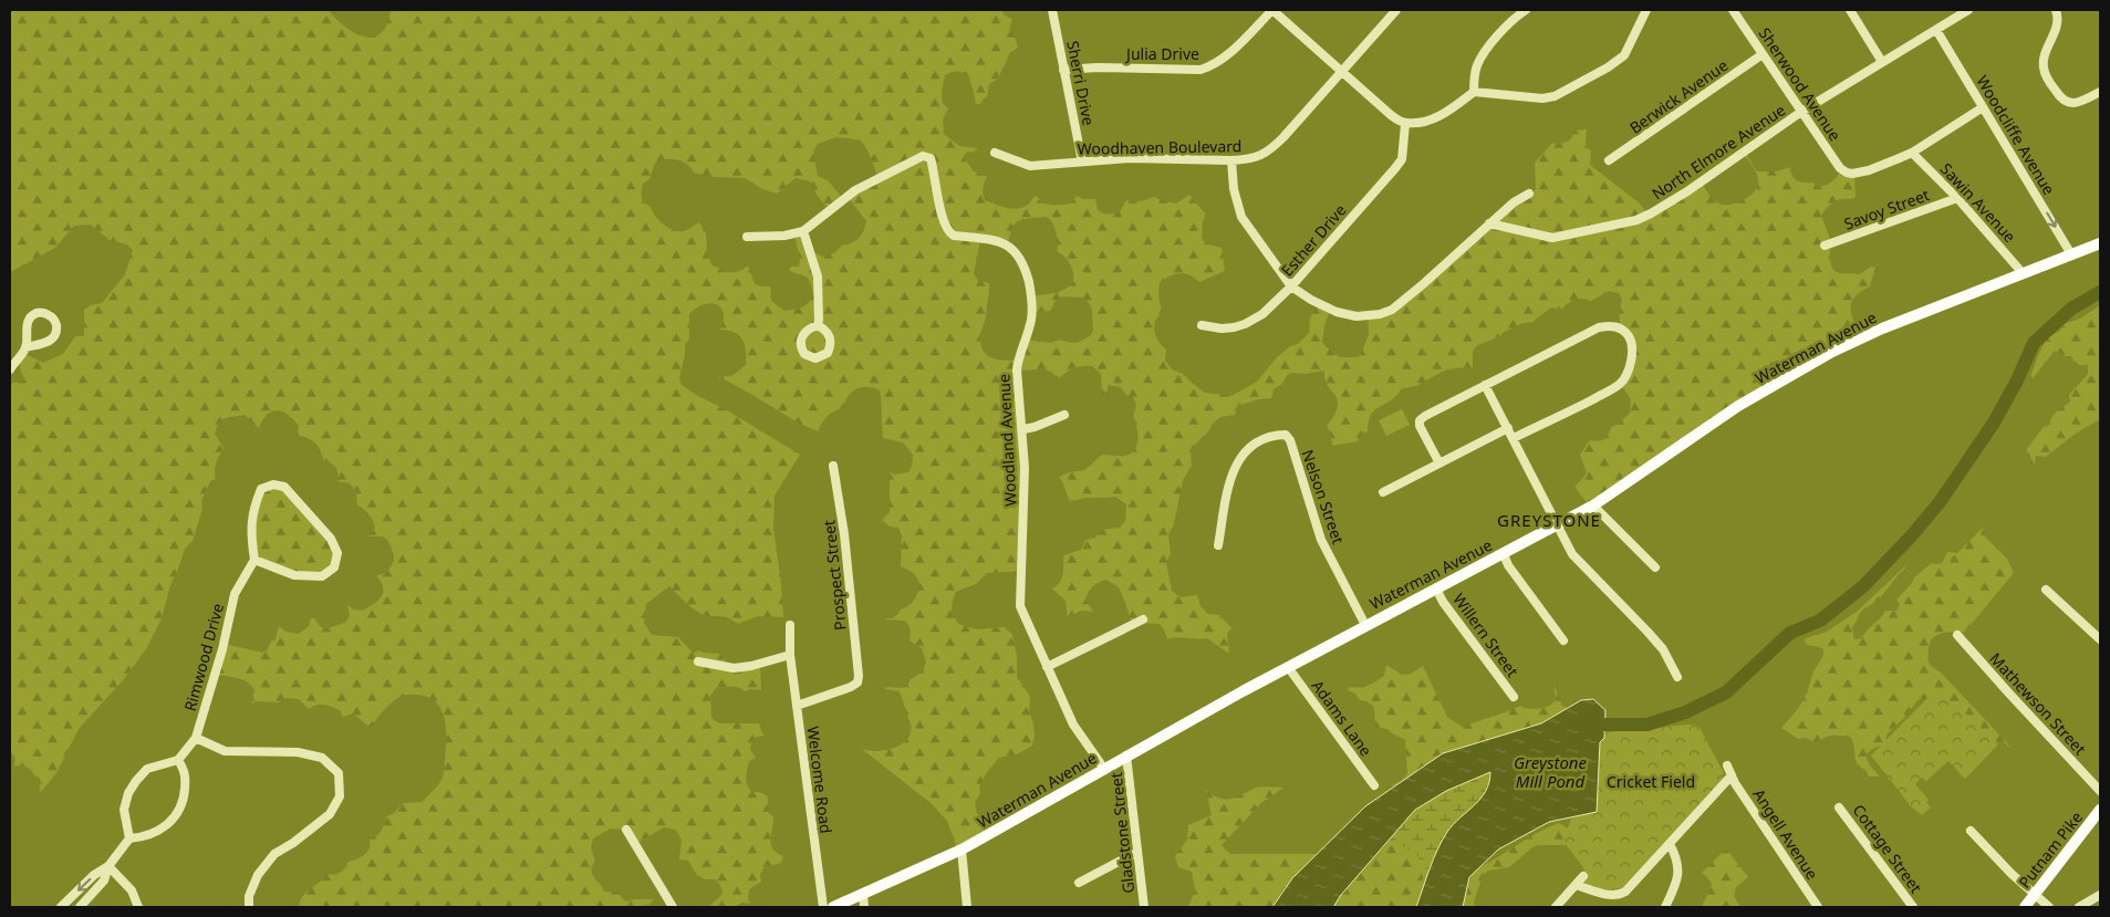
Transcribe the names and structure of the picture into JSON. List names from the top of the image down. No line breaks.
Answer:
{"streets":{"main road":["Waterman Avenue","Putnam Pike"],"street":["Julia Drive","Sherri Drive","Sherwood Avenue","Berwick Avenue","Woodcliffe Avenue","Woodhaven Boulevard","North Elmore Avenue","Sawin Avenue","Savoy Street","Esther Drive","Woodland Avenue","Nelson Street","Prospect Street","Willern Street","Rimwood Drive","Mathewson Street","Adams Lane","Welcome Road","Gladstone Street","Angell Avenue","Cottage Street"]},"crossings":[["Julia Drive","Sherri Drive"],["Sherri Drive","Woodhaven Boulevard"],["Sherwood Avenue","Berwick Avenue"],["Sherwood Avenue","North Elmore Avenue"],["Sherwood Avenue","Sawin Avenue"],["Woodcliffe Avenue","North Elmore Avenue"],["Woodcliffe Avenue","Waterman Avenue"],["Sawin Avenue","Savoy Street"],["Sawin Avenue","Waterman Avenue"],["Waterman Avenue","Woodland Avenue"],["Waterman Avenue","Nelson Street"],["Waterman Avenue","Willern Street"],["Waterman Avenue","Adams Lane"],["Waterman Avenue","Gladstone Street"],["Prospect Street","Welcome Road"]],"one_way":["Woodcliffe Avenue"],"districts":["GREYSTONE"],"water":["Greystone Mill Pond"],"parks":["Cricket Field"]}
